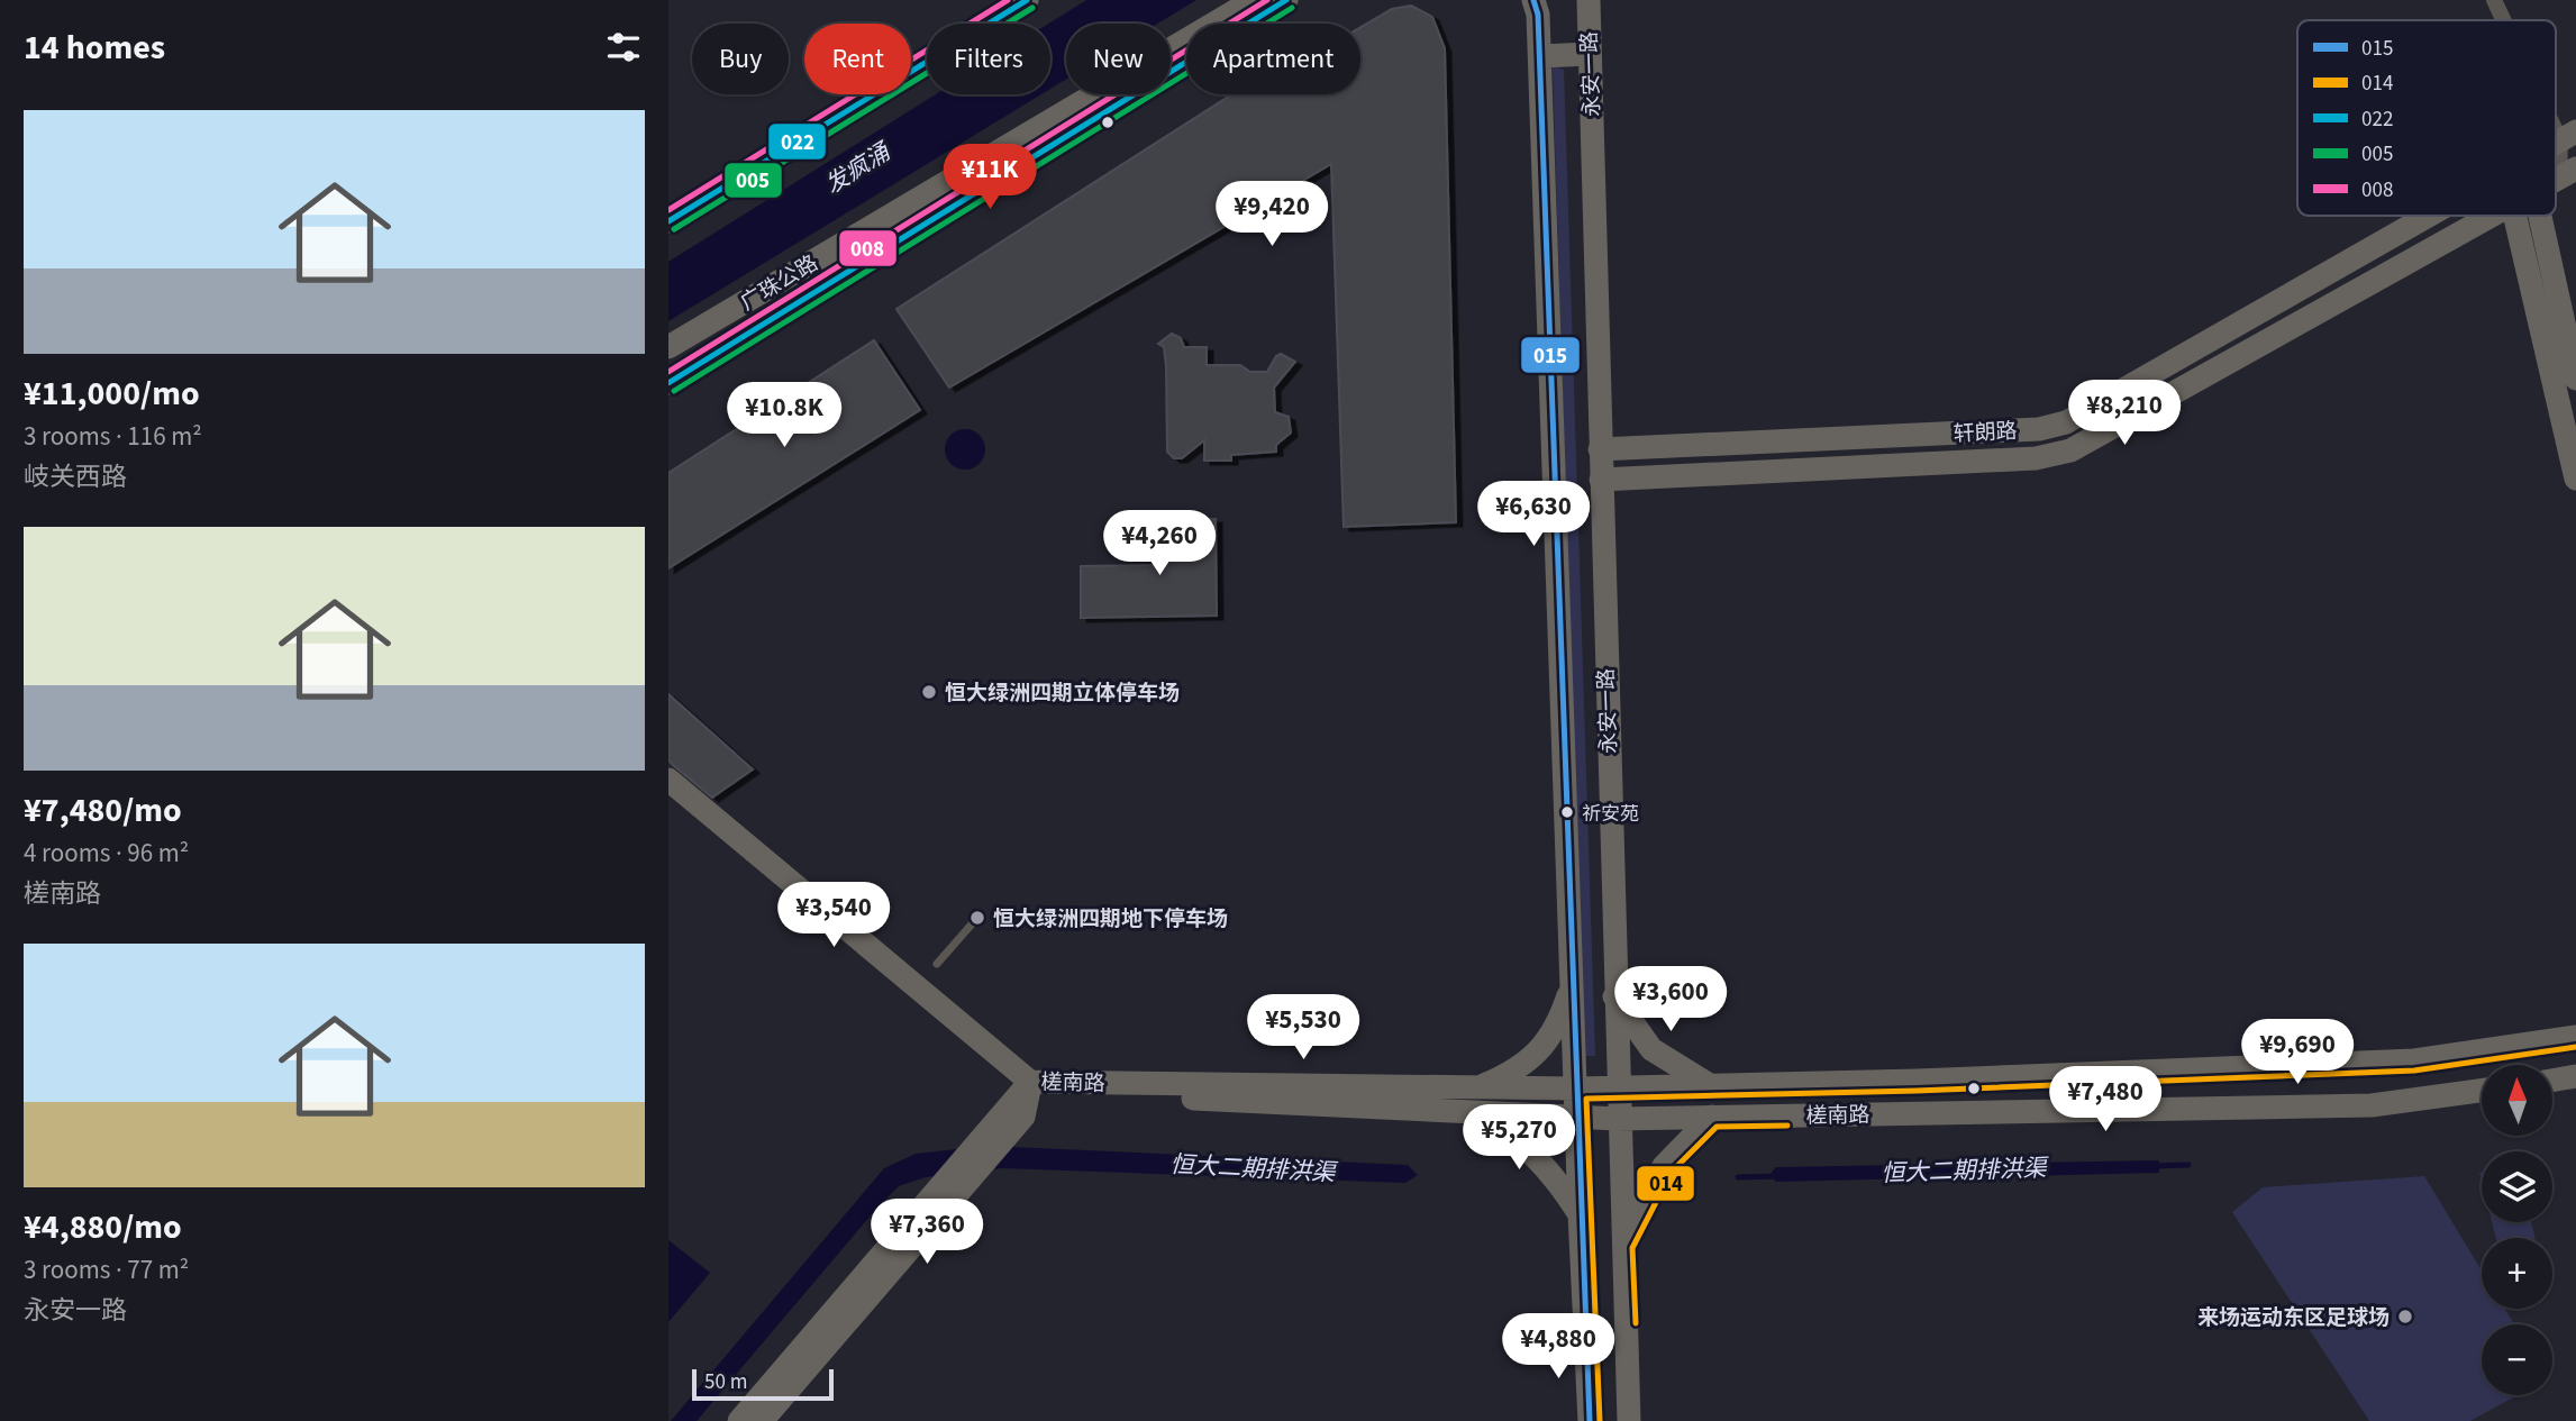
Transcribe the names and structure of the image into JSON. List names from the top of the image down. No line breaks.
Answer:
{"streets":{"main road":["永安一路","广珠公路","轩朗路","槎南路"]},"crossings":[["永安一路","轩朗路"],["永安一路","槎南路"]],"water":["发疯涌","恒大二期排洪渠"],"places":["恒大绿洲四期立体停车场","祈安苑","恒大绿洲四期地下停车场","来场运动东区足球场"],"lines":["transit line 015","transit line 022","transit line 008","transit line 005","transit line 014"],"legend":["015","014","022","005","008"],"scale_bar":"50 m","north":"top","page":{"heading":"14 homes","chip":["Buy","Rent","Filters","New","Apartment"],"list":[{"name":"¥11,000/mo","note":"3 rooms · 116 m² · 岐关西路"},{"name":"¥7,480/mo","note":"4 rooms · 96 m² · 槎南路"},{"name":"¥4,880/mo","note":"3 rooms · 77 m² · 永安一路"}],"price":["¥11K","¥9,420","¥8,210","¥10.8K","¥6,630","¥4,260","¥3,540","¥3,600","¥5,530","¥9,690","¥7,480","¥5,270","¥7,360","¥4,880"],"map_buttons":["+","−"],"scale":"50 m"}}
